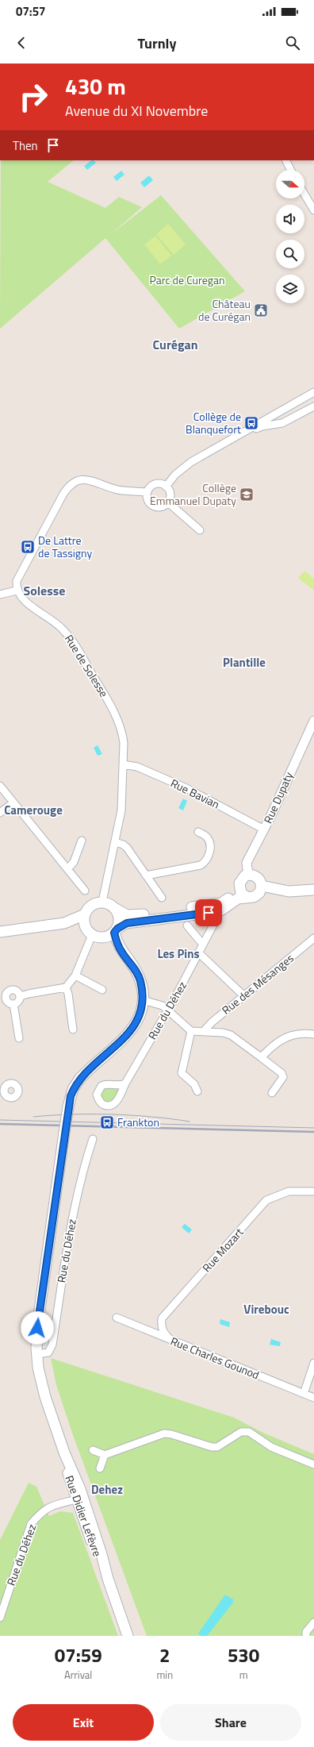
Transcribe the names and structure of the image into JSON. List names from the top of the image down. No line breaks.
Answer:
{"streets":{"main road":["Rue Didier Lefèvre"],"street":["Rue de Solesse","Rue Bavian","Rue Dupaty","Rue des Mésanges","Rue du Déhez","Rue Mozart","Rue Charles Gounod"]},"crossings":[["Rue de Solesse","Rue Bavian"],["Rue de Solesse","Rue Didier Lefèvre"],["Rue Bavian","Rue Dupaty"],["Rue du Déhez","Rue Didier Lefèvre"],["Rue Mozart","Rue Charles Gounod"]],"districts":["Curégan","Solesse","Plantille","Camerouge","Les Pins","Virebouc","Dehez"],"parks":["Parc de Curegan"],"places":{"public building":["Château de Curégan"],"bus stop":["Collège de Blanquefort","De Lattre de Tassigny","Frankton"],"school or university":["Collège Emmanuel Dupaty"]},"north":"right","page":{"status":"07:57","header":"Turnly","turn":["430 m","Avenue du XI Novembre"],"then":"Then","eta":["07:59","Arrival","2","min","530","m"],"buttons":["Exit","Share"]}}
